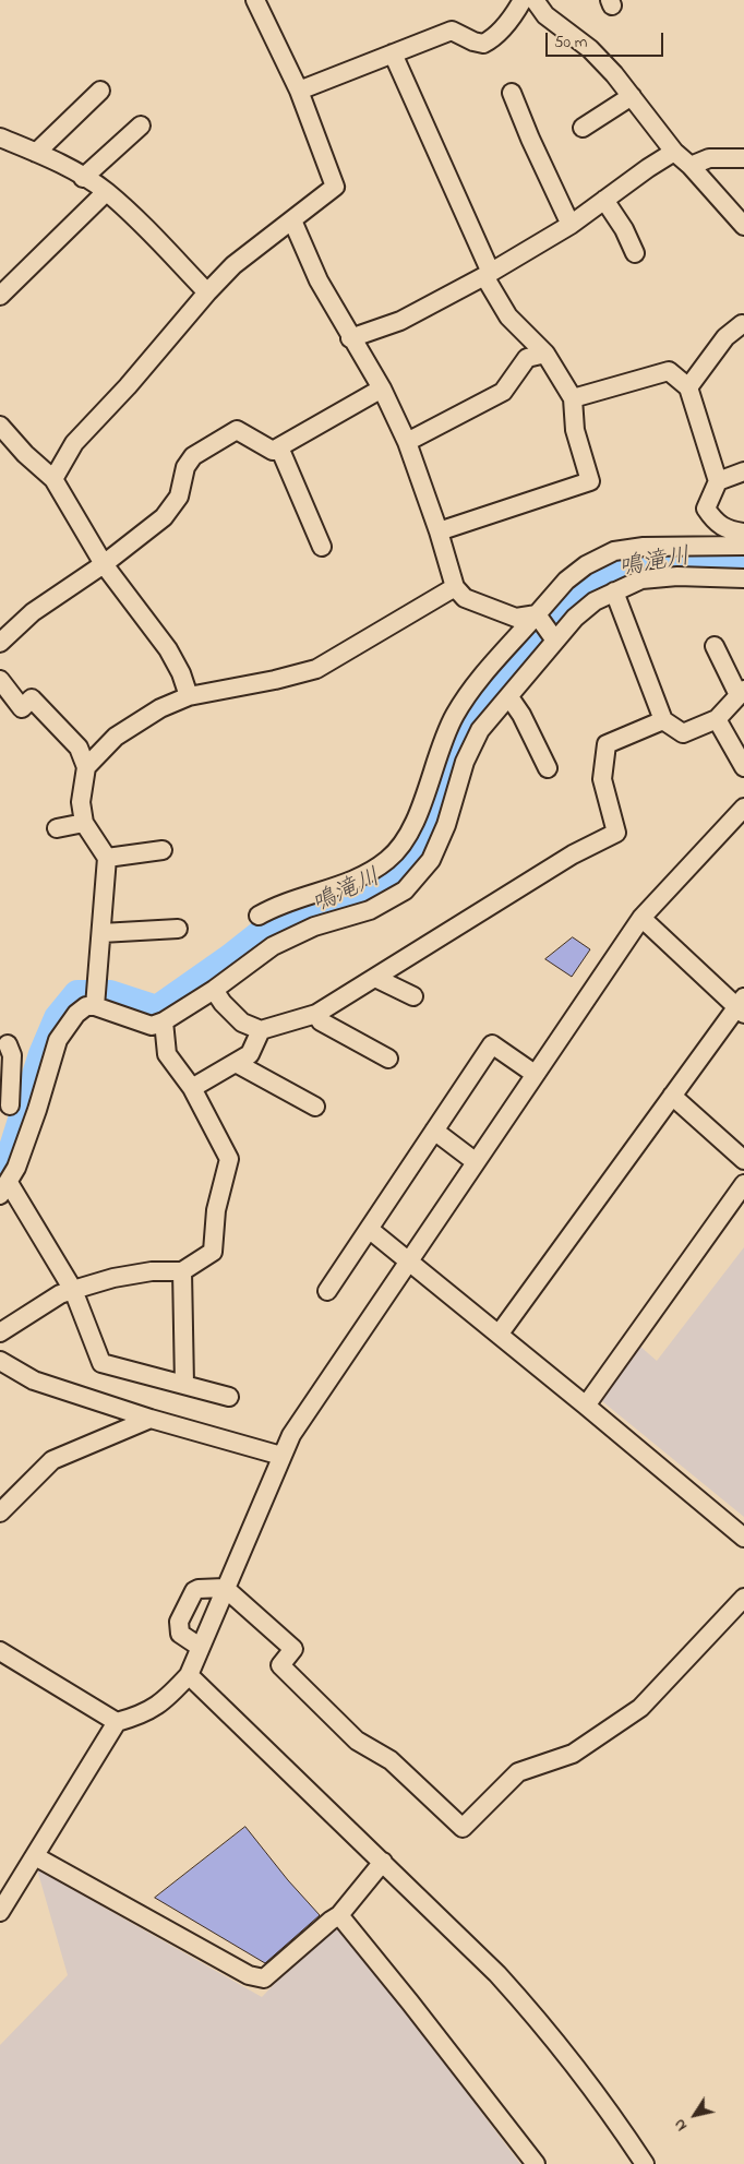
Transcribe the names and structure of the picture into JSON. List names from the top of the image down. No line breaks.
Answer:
{"water":["鳴滝川"],"scale_bar":"50 m","north":"bottom left"}
